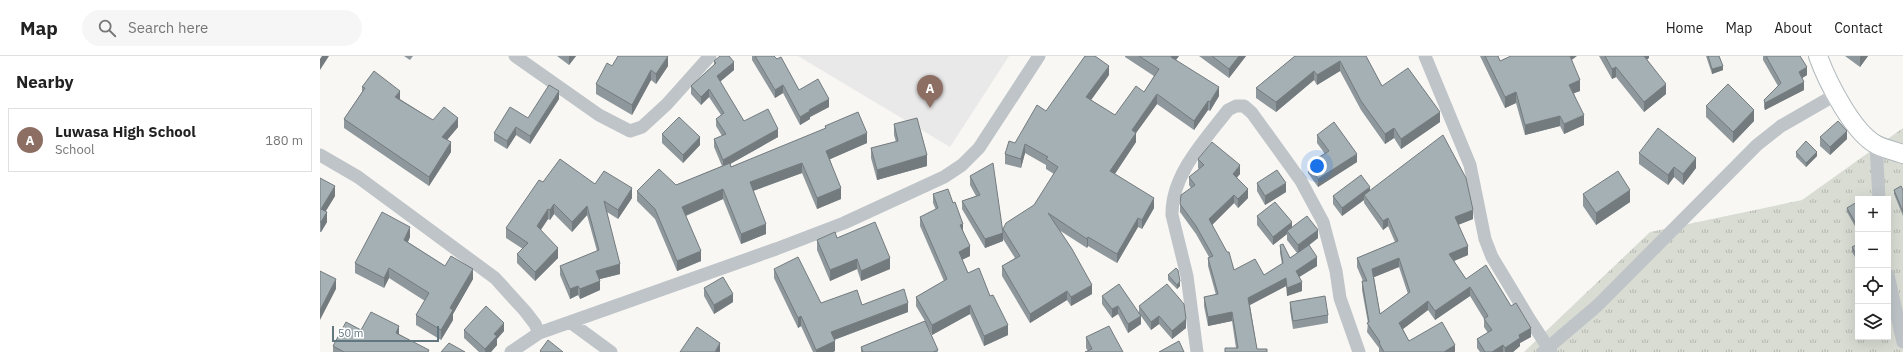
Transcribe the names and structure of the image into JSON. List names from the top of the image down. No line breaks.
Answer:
{"scale_bar":"50 m","page":{"header":"Map","search":"Search here","nav":["Home","Map","About","Contact"],"heading":"Nearby","pins":"A","list":[{"mark":"A","name":"Luwasa High School","note":"School","value":"180 m"}],"map_buttons":["+","−"],"scale":"50 m"}}
